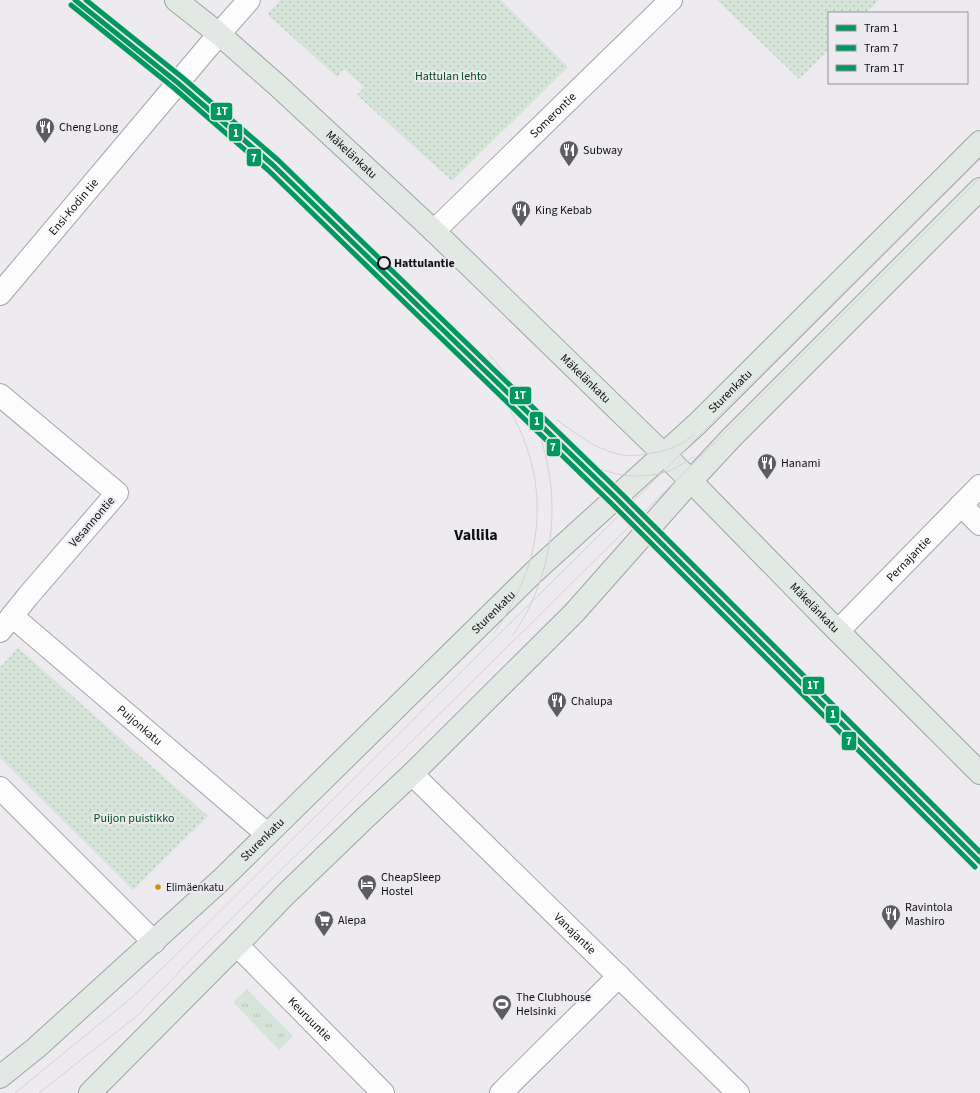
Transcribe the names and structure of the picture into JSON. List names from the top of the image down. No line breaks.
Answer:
{"streets":{"main road":["Mäkelänkatu","Sturenkatu"],"street":["Somerontie","Ensi-Kodin tie","Vesannontie","Pernajantie","Puijonkatu","Vanajantie","Keuruuntie"]},"crossings":[["Somerontie","Mäkelänkatu"],["Mäkelänkatu","Ensi-Kodin tie"],["Mäkelänkatu","Sturenkatu"],["Mäkelänkatu","Pernajantie"],["Sturenkatu","Puijonkatu"],["Vesannontie","Puijonkatu"]],"districts":["Vallila"],"parks":["Hattulan lehto","Puijon puistikko"],"places":{"restaurant":["Cheng Long","Subway","King Kebab","Hanami","Chalupa","Ravintola Mashiro"],"other":["Hattulantie","Elimäenkatu"],"hotel":["CheapSleep Hostel"],"supermarket":["Alepa"],"sports":["The Clubhouse Helsinki"]},"lines":["tram line 1","tram line 1T","tram line 7"],"legend":["Tram 1","Tram 7","Tram 1T"]}
